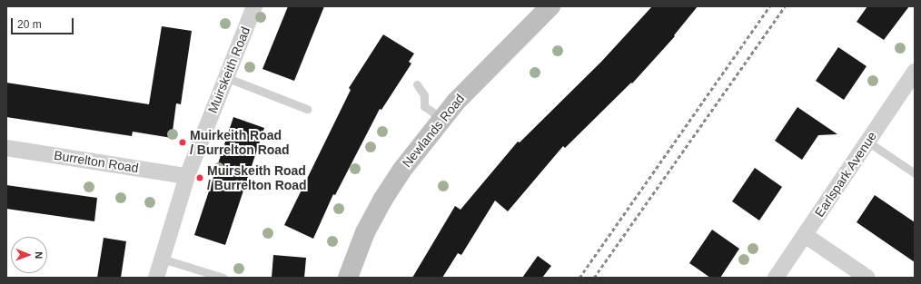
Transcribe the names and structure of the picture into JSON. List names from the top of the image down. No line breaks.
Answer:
{"streets":{"street":["Muirskeith Road","Newlands Road","Burrelton Road","Earlspark Avenue"]},"crossings":[["Muirskeith Road","Burrelton Road"]],"places":["Muirkeith Road / Burrelton Road","Muirskeith Road / Burrelton Road"],"scale_bar":"20 m","north":"right"}
